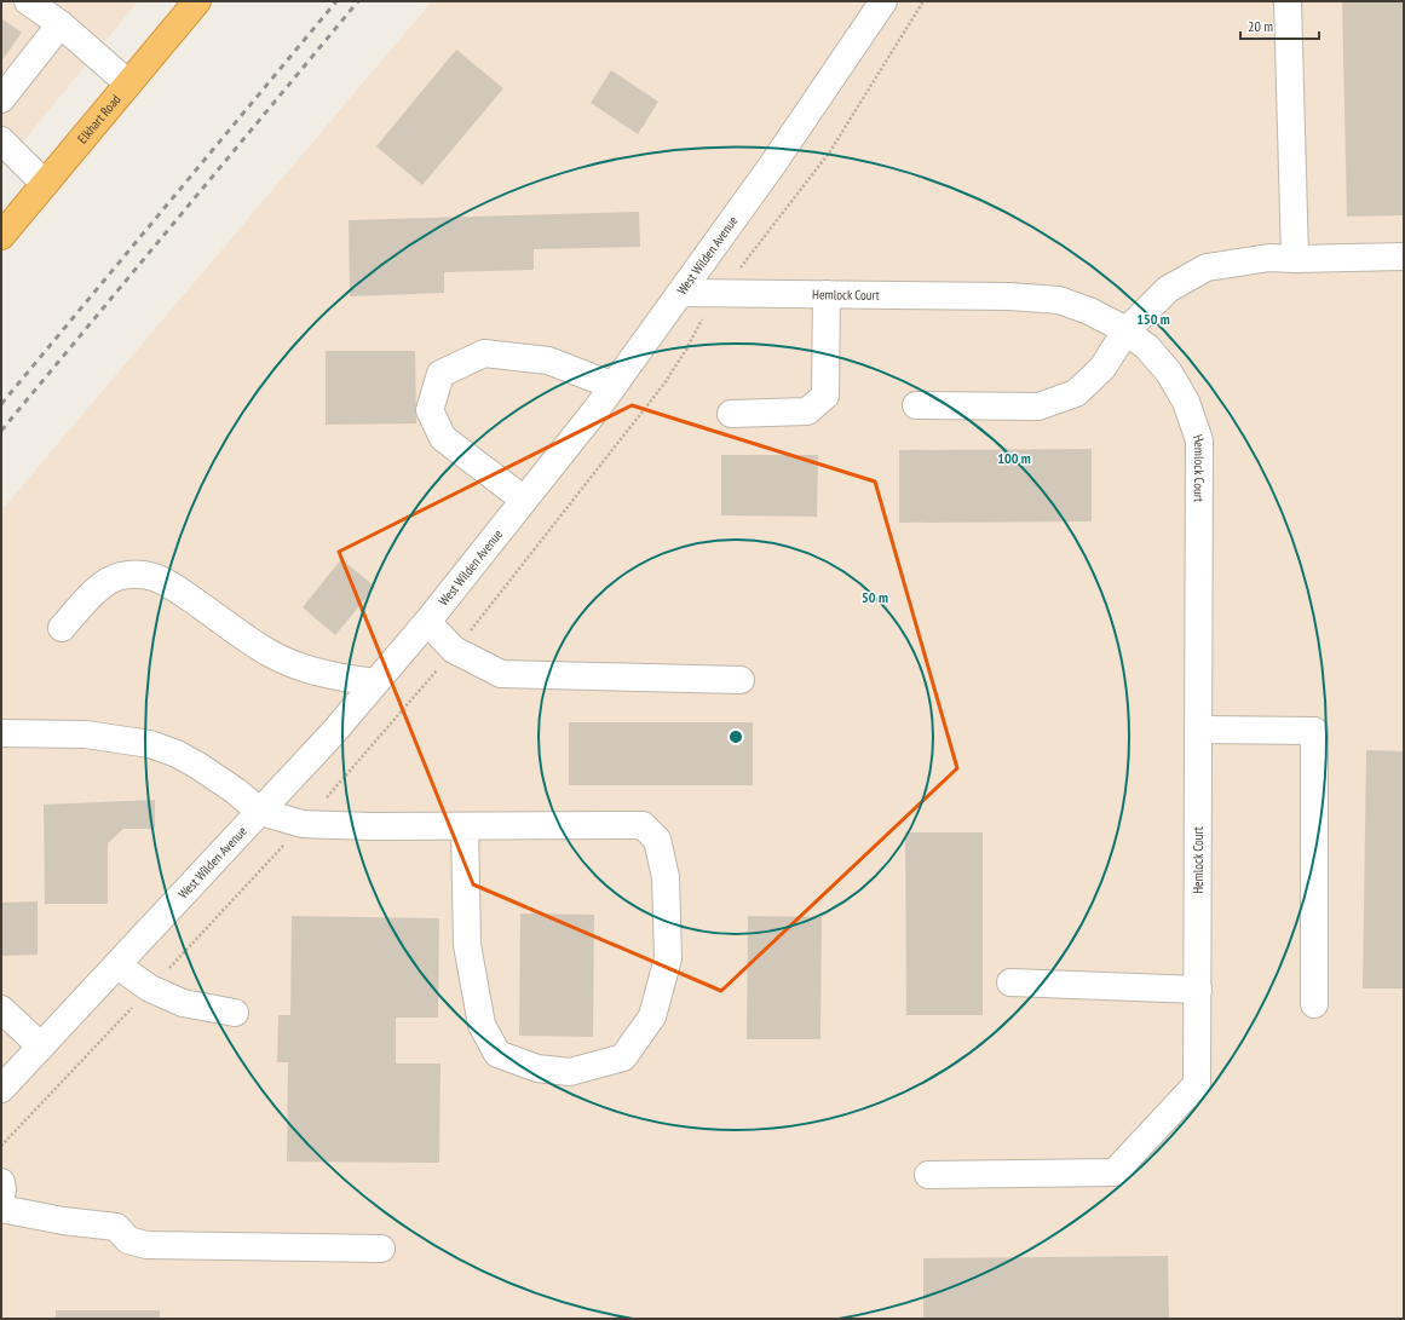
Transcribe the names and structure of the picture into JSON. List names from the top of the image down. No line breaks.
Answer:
{"streets":{"highway":["Elkhart Road"],"street":["West Wilden Avenue","Hemlock Court"]},"crossings":[["West Wilden Avenue","Hemlock Court"]],"scale_bar":"20 m","rings":["150 m","100 m","50 m"]}
